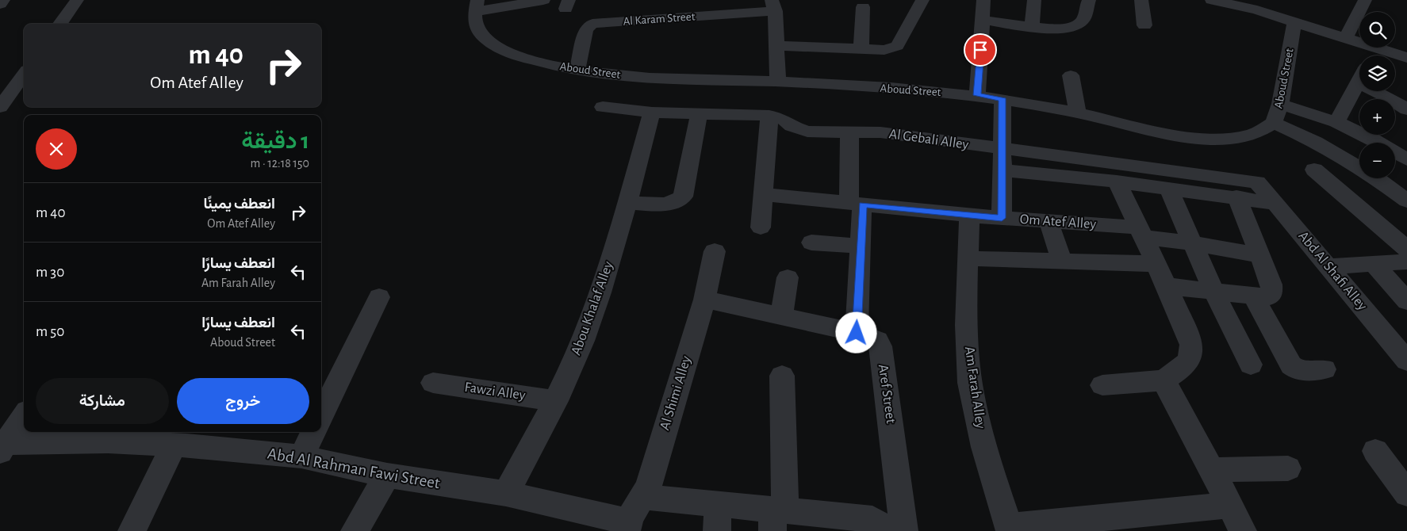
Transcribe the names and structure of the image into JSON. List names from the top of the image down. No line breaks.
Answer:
{"streets":{"street":["Al Karam Street","Aboud Street","Al Gebali Alley","Om Atef Alley","Abd Al Shafi Alley","Abou Khalaf Alley","Am Farah Alley","Fawzi Alley","Al Shimi Alley","Aref Street","Abd Al Rahman Fawi Street"]},"crossings":[["Al Karam Street","Aboud Street"],["Al Gebali Alley","Abd Al Shafi Alley"],["Al Gebali Alley","Abou Khalaf Alley"],["Om Atef Alley","Am Farah Alley"],["Abou Khalaf Alley","Fawzi Alley"],["Abou Khalaf Alley","Abd Al Rahman Fawi Street"],["Al Shimi Alley","Aref Street"],["Al Shimi Alley","Abd Al Rahman Fawi Street"]],"page":{"map_buttons":["+","−"],"turn":["40 m","Om Atef Alley"],"heading":["1 دقيقة","150 m · 12:18"],"list":[{"name":"انعطف يمينًا","note":"Om Atef Alley","value":"40 m"},{"name":"انعطف يسارًا","note":"Am Farah Alley","value":"30 m"},{"name":"انعطف يسارًا","note":"Aboud Street","value":"50 m"}],"buttons":["خروج","مشاركة"]}}
